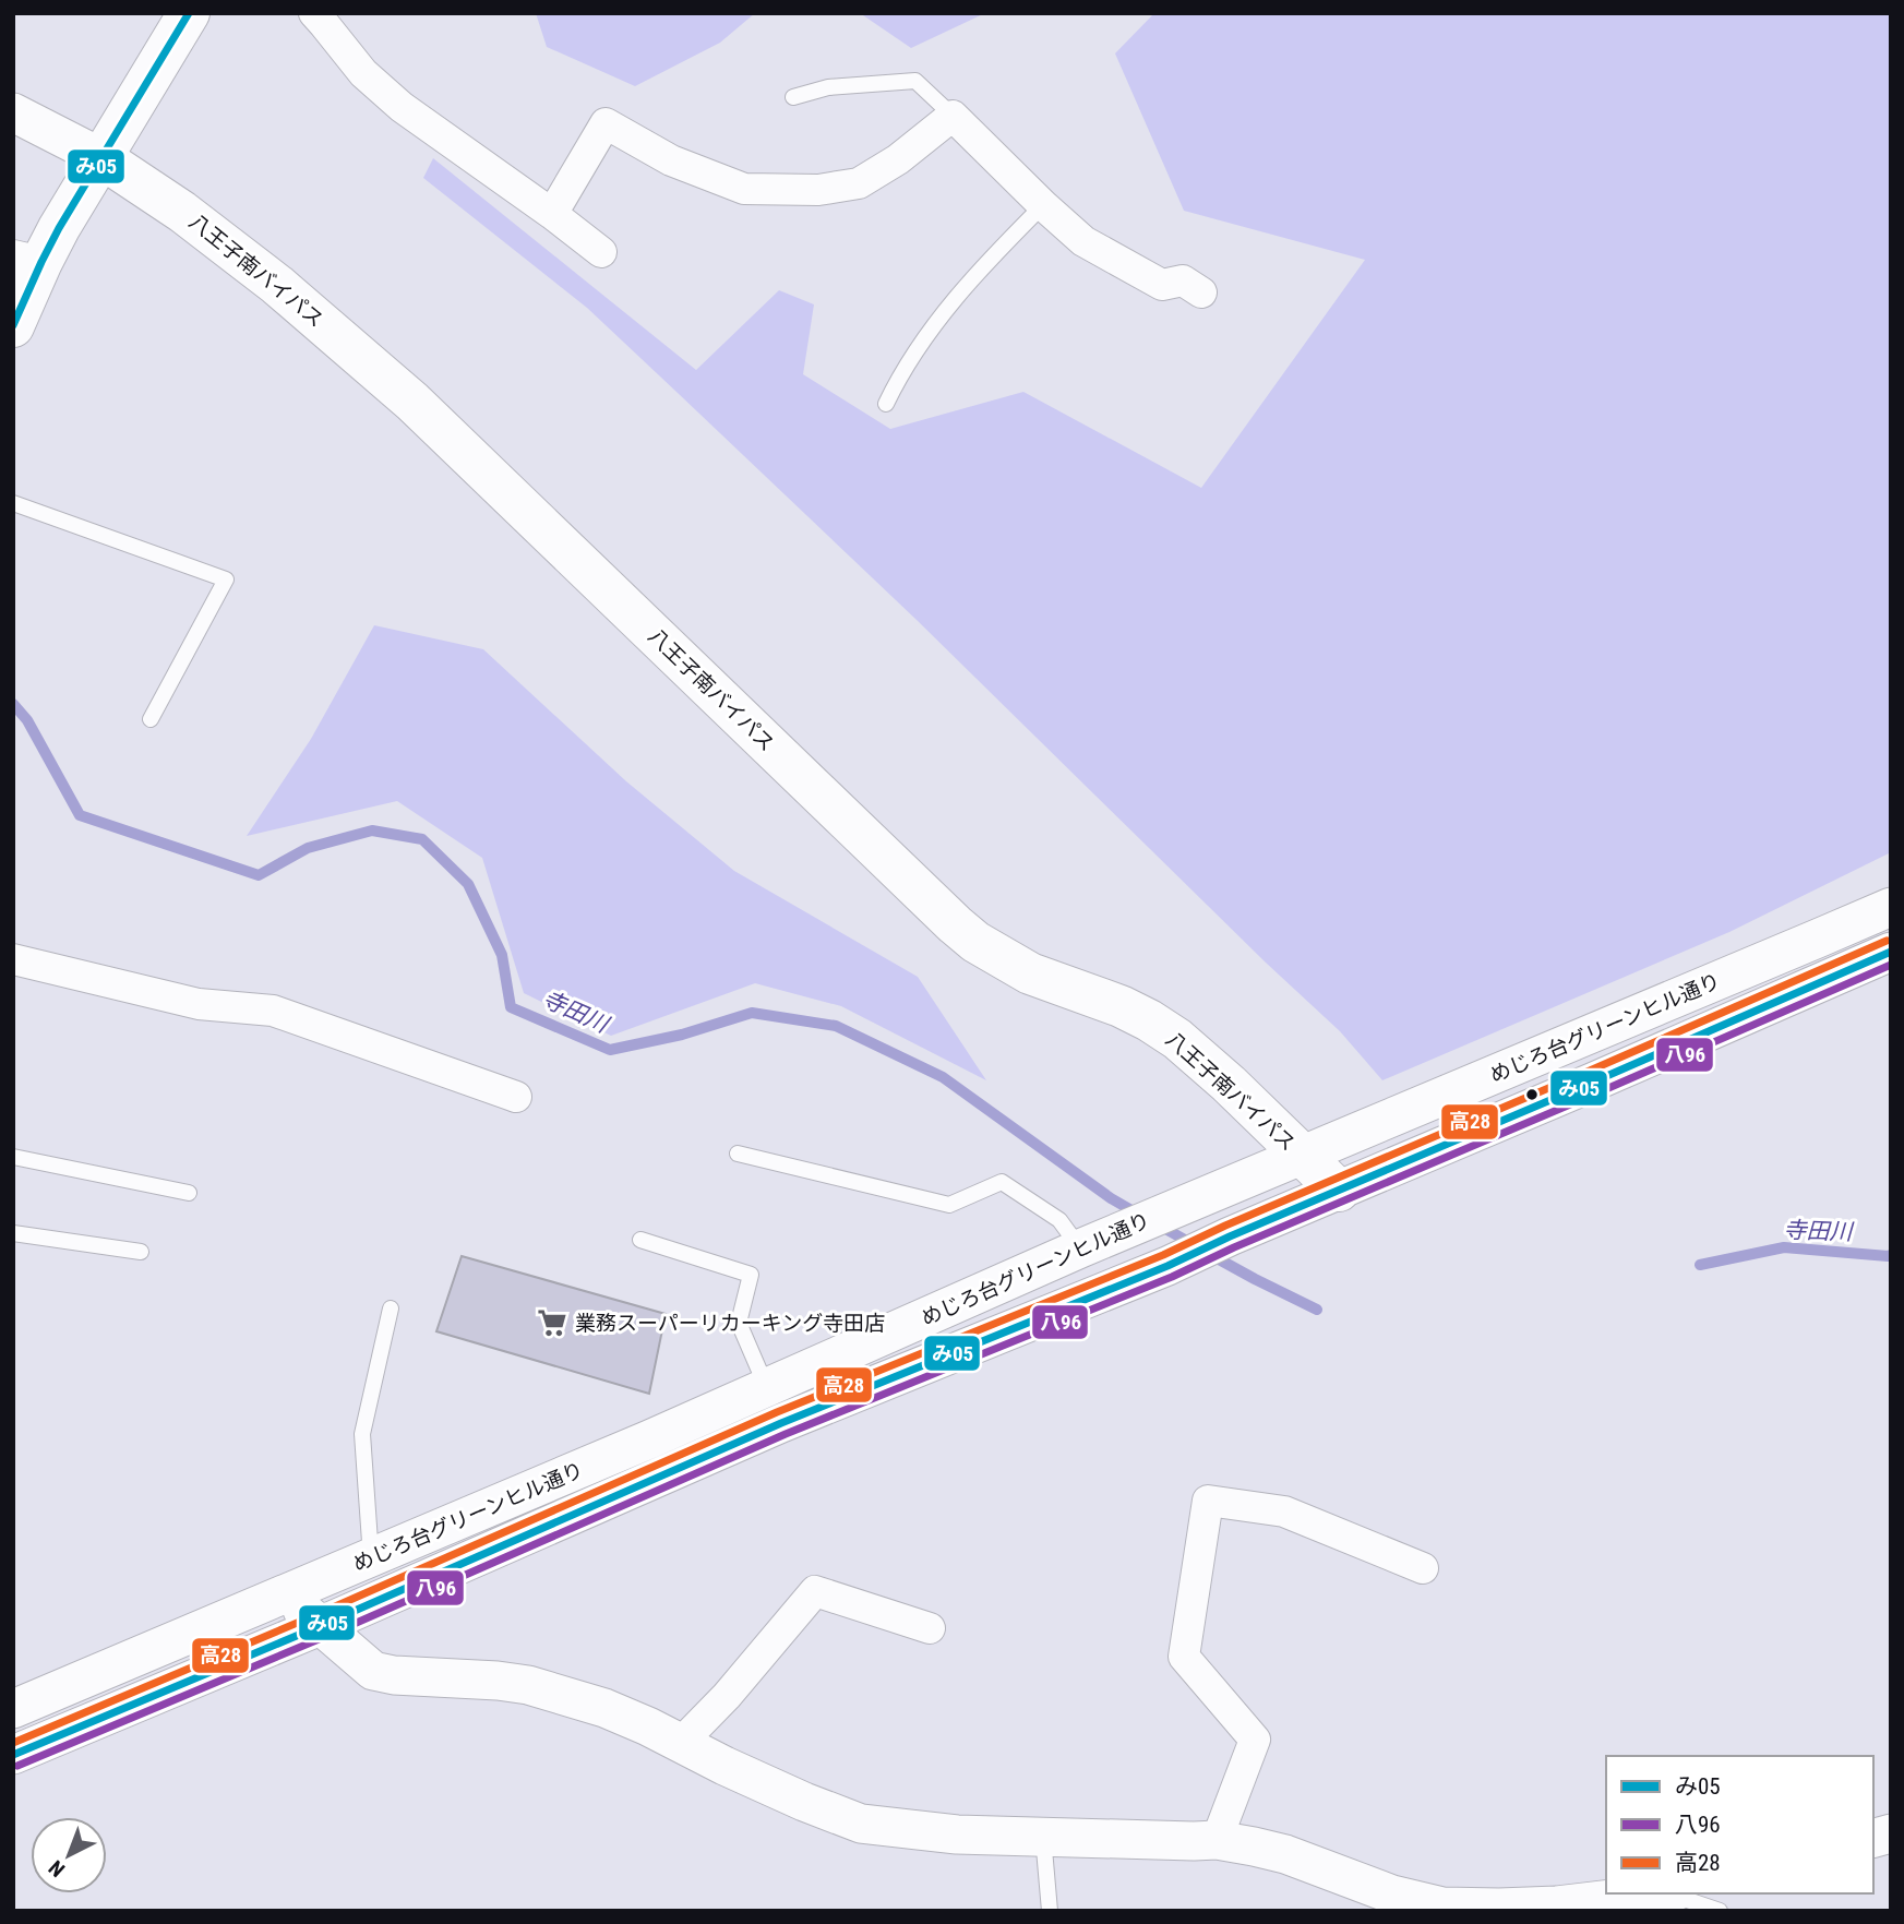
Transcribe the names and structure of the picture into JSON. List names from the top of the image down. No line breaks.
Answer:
{"streets":{"main road":["八王子南バイパス"],"street":["めじろ台グリーンヒル通り"]},"crossings":[["八王子南バイパス","めじろ台グリーンヒル通り"]],"water":["寺田川"],"places":{"supermarket":["業務スーパーリカーキング寺田店"]},"lines":["transit line み05","transit line 高28","transit line 八96"],"legend":["み05","八96","高28"],"north":"bottom left"}
